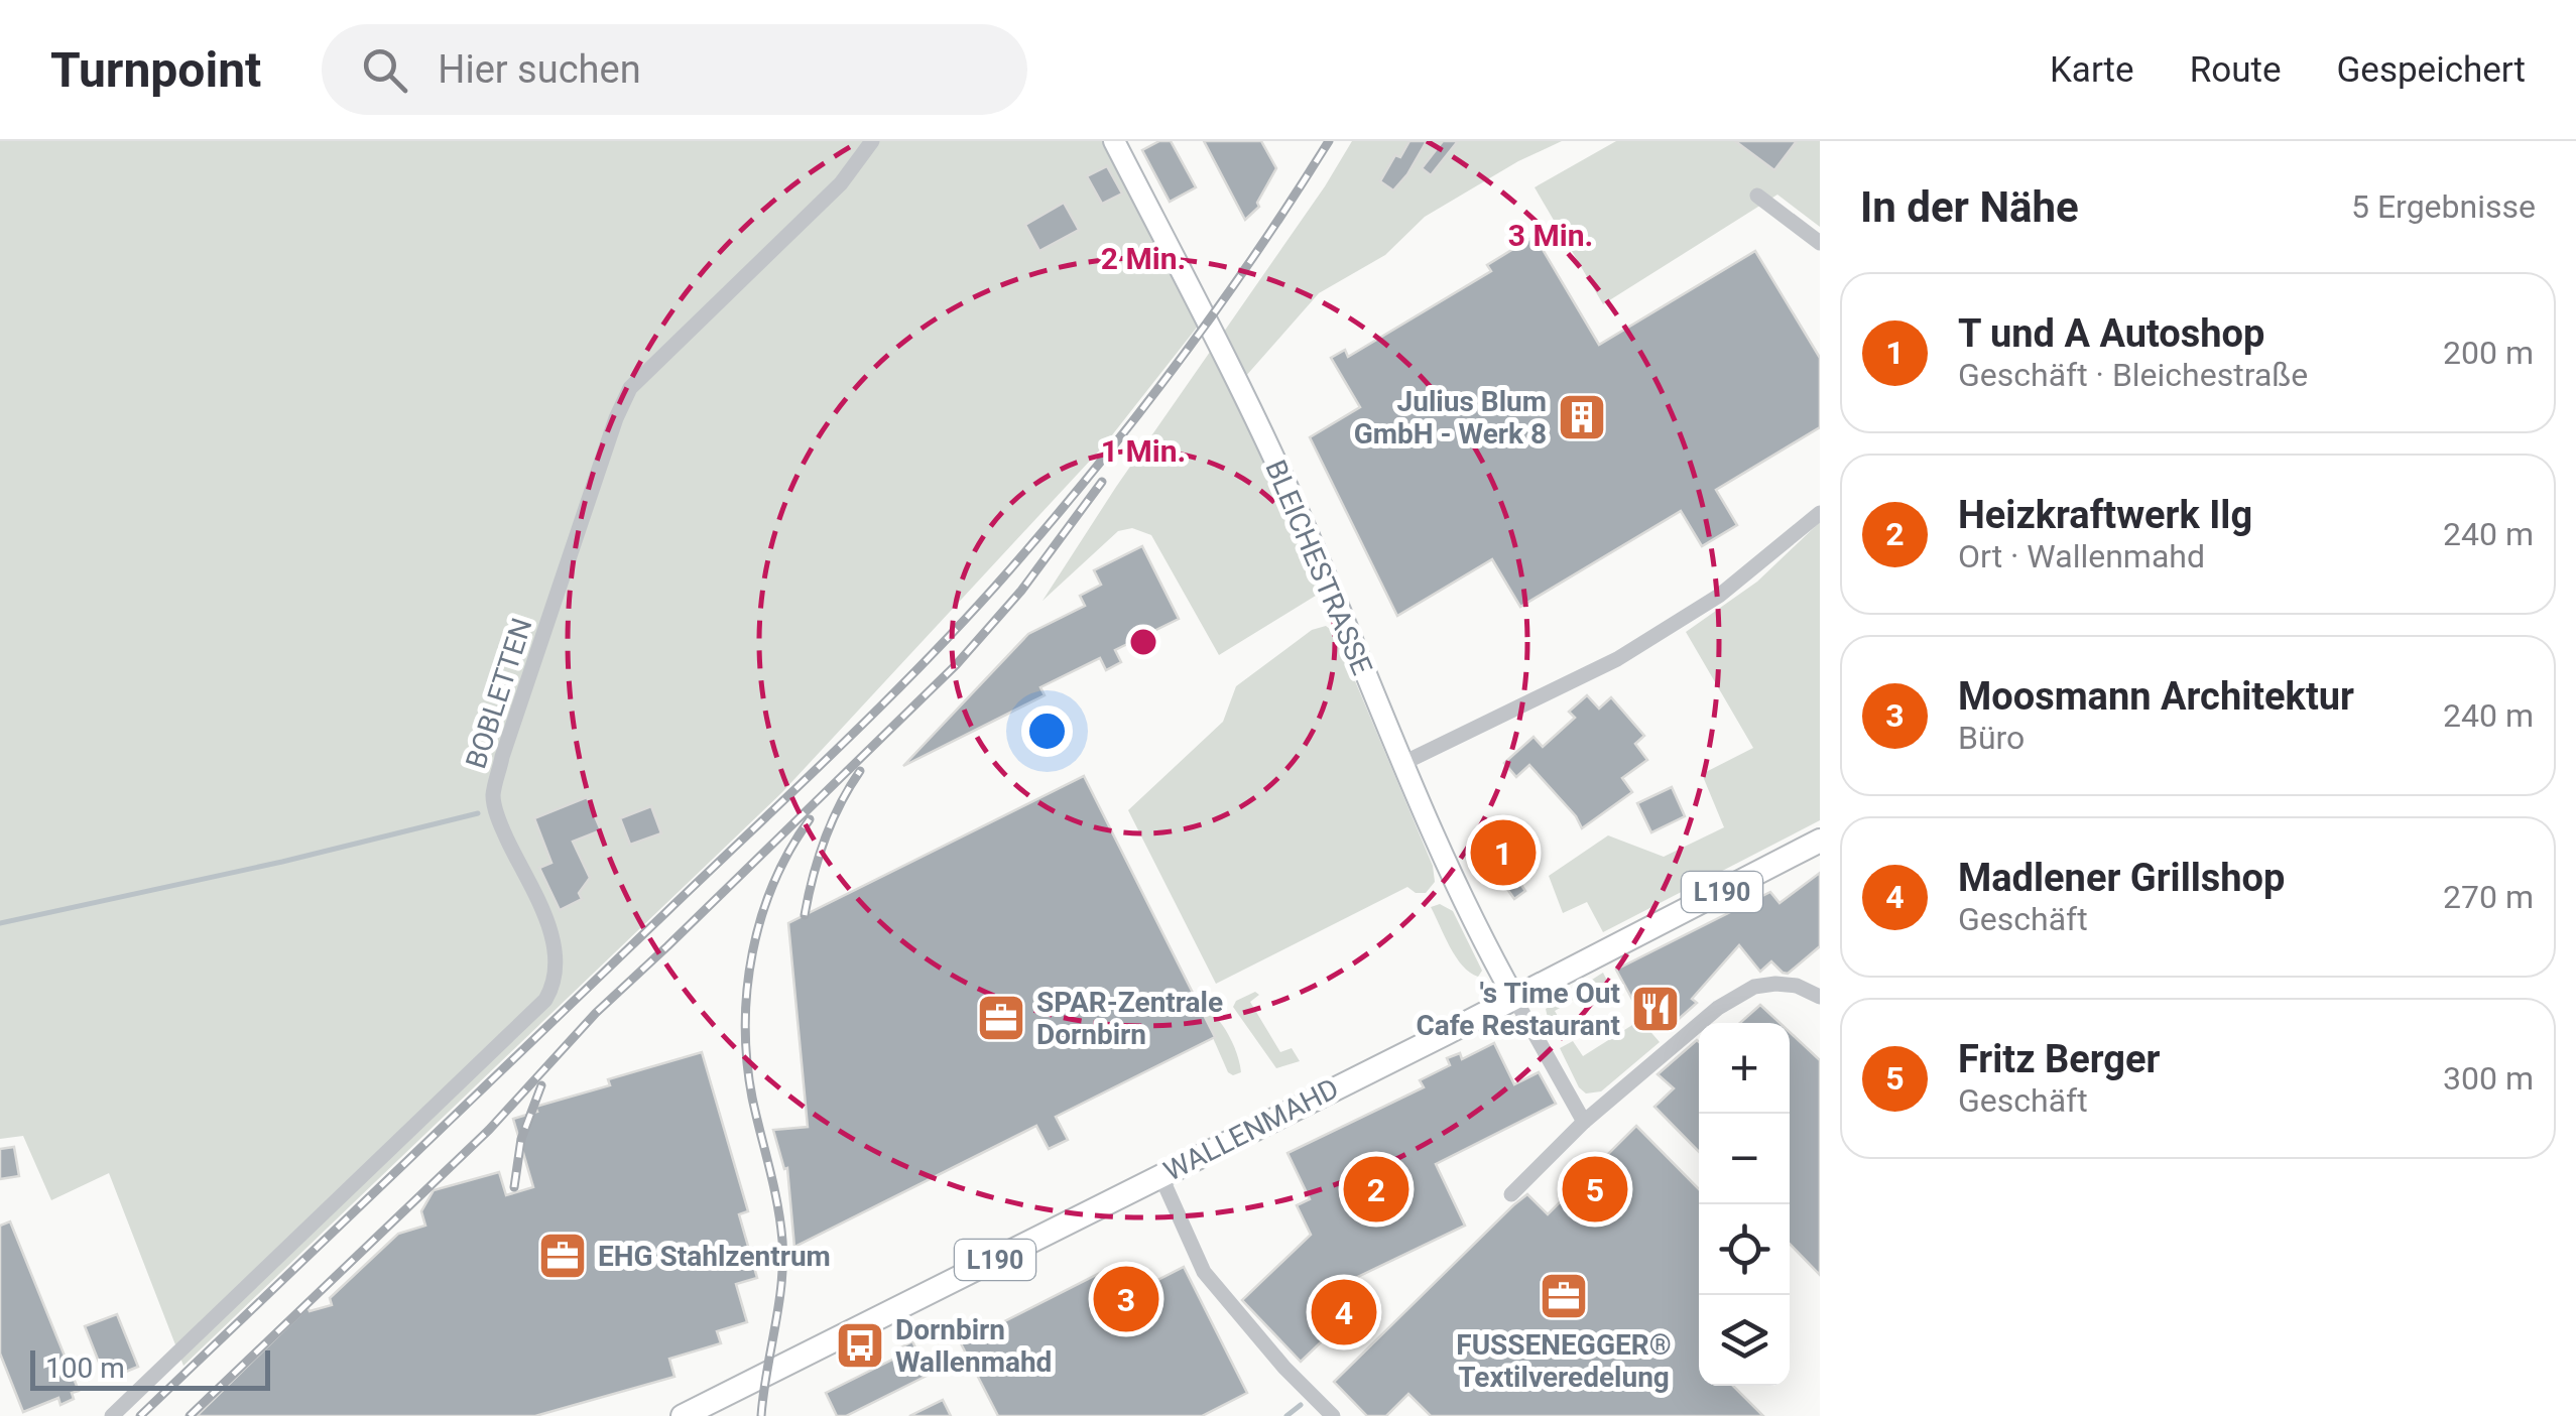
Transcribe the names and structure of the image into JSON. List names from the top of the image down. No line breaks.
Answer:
{"streets":{"main road":["BLEICHESTRASSE","L190","WALLENMAHD"],"street":["BOBLETTEN"]},"crossings":[["BLEICHESTRASSE","WALLENMAHD"]],"places":{"building":["Julius Blum GmbH - Werk 8"],"restaurant":["'s Time Out Cafe Restaurant"],"office":["SPAR-Zentrale Dornbirn","EHG Stahlzentrum","FUSSENEGGER® Textilveredelung"],"bus stop":["Dornbirn Wallenmahd"]},"scale_bar":"100 m","page":{"header":"Turnpoint","search":"Hier suchen","nav":["Karte","Route","Gespeichert"],"heading":["In der Nähe","5 Ergebnisse"],"list":[{"mark":"1","name":"T und A Autoshop","note":"Geschäft · Bleichestraße","value":"200 m"},{"mark":"2","name":"Heizkraftwerk Ilg","note":"Ort · Wallenmahd","value":"240 m"},{"mark":"3","name":"Moosmann Architektur","note":"Büro","value":"240 m"},{"mark":"4","name":"Madlener Grillshop","note":"Geschäft","value":"270 m"},{"mark":"5","name":"Fritz Berger","note":"Geschäft","value":"300 m"}],"pins":["1","2","5","3","4"],"map_buttons":["+","−"],"scale":"100 m"},"rings":["3 Min.","2 Min.","1 Min."]}
